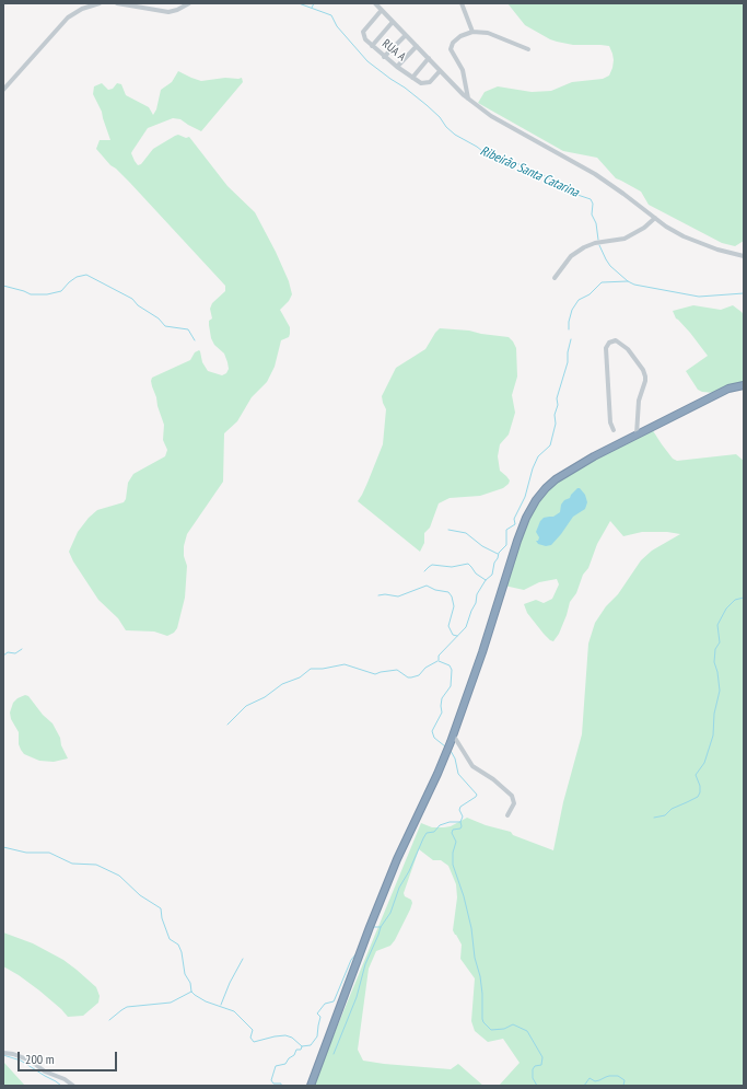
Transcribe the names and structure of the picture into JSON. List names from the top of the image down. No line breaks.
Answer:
{"streets":{"street":["RUA A"]},"water":["Ribeirão Santa Catarina"],"scale_bar":"200 m"}
